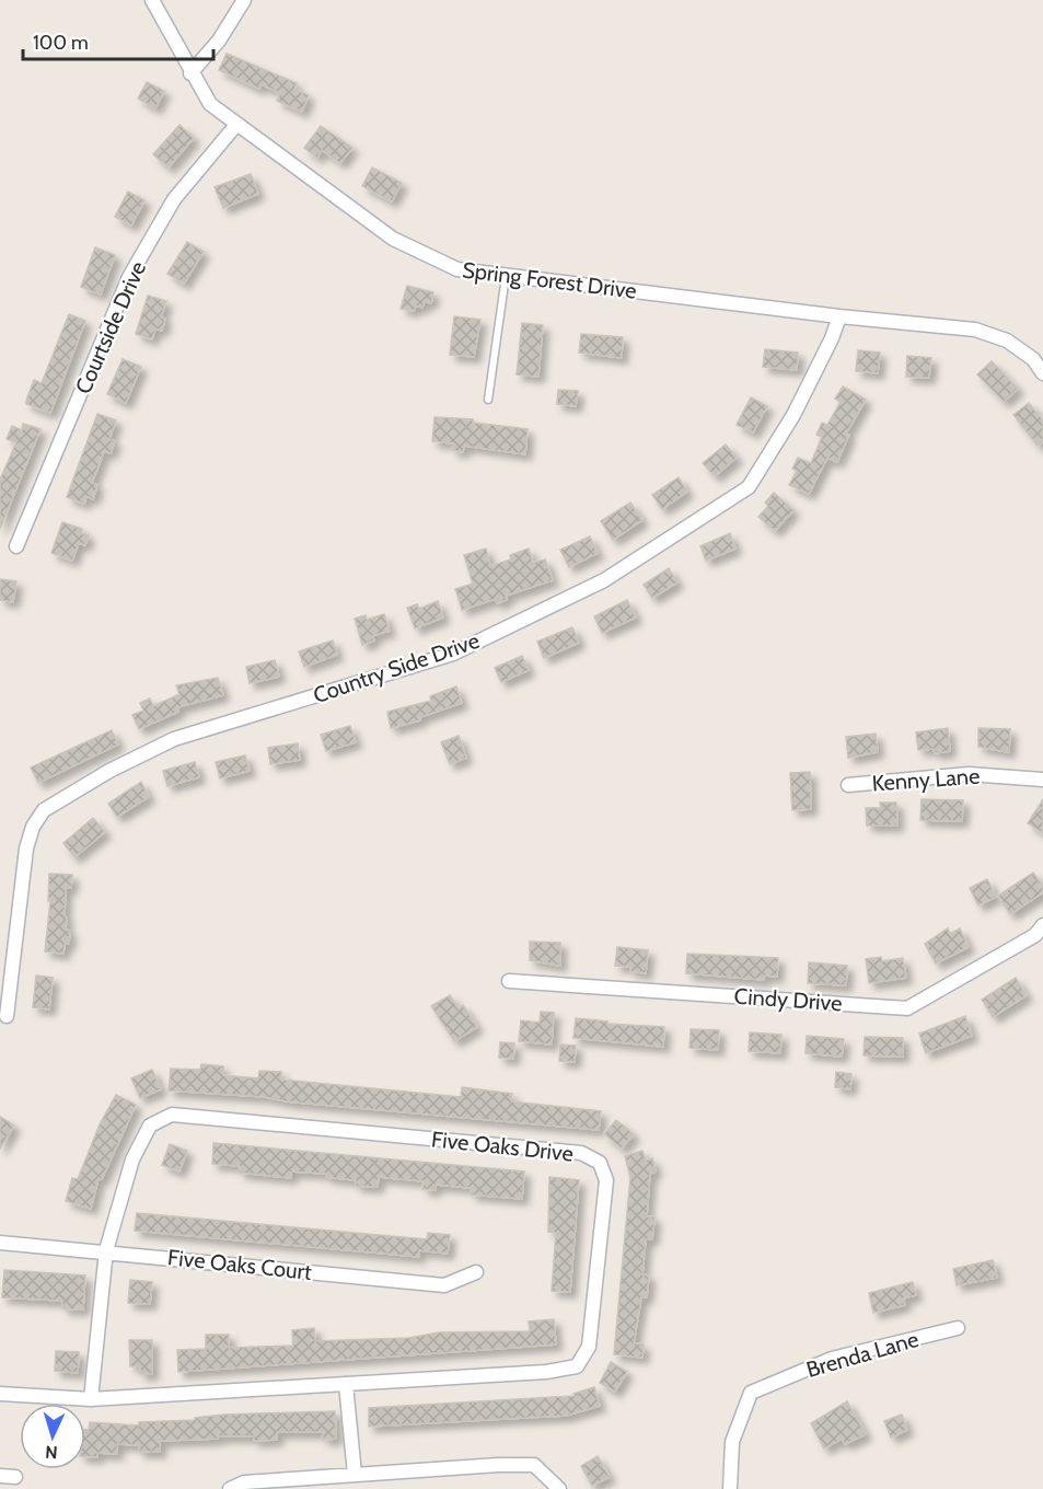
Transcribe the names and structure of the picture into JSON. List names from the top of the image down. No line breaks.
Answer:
{"streets":{"street":["Spring Forest Drive","Courtside Drive","Country Side Drive","Kenny Lane","Cindy Drive","Five Oaks Drive","Five Oaks Court","Brenda Lane"]},"crossings":[["Spring Forest Drive","Courtside Drive"],["Spring Forest Drive","Country Side Drive"],["Five Oaks Drive","Five Oaks Court"]],"scale_bar":"100 m","north":"bottom"}
